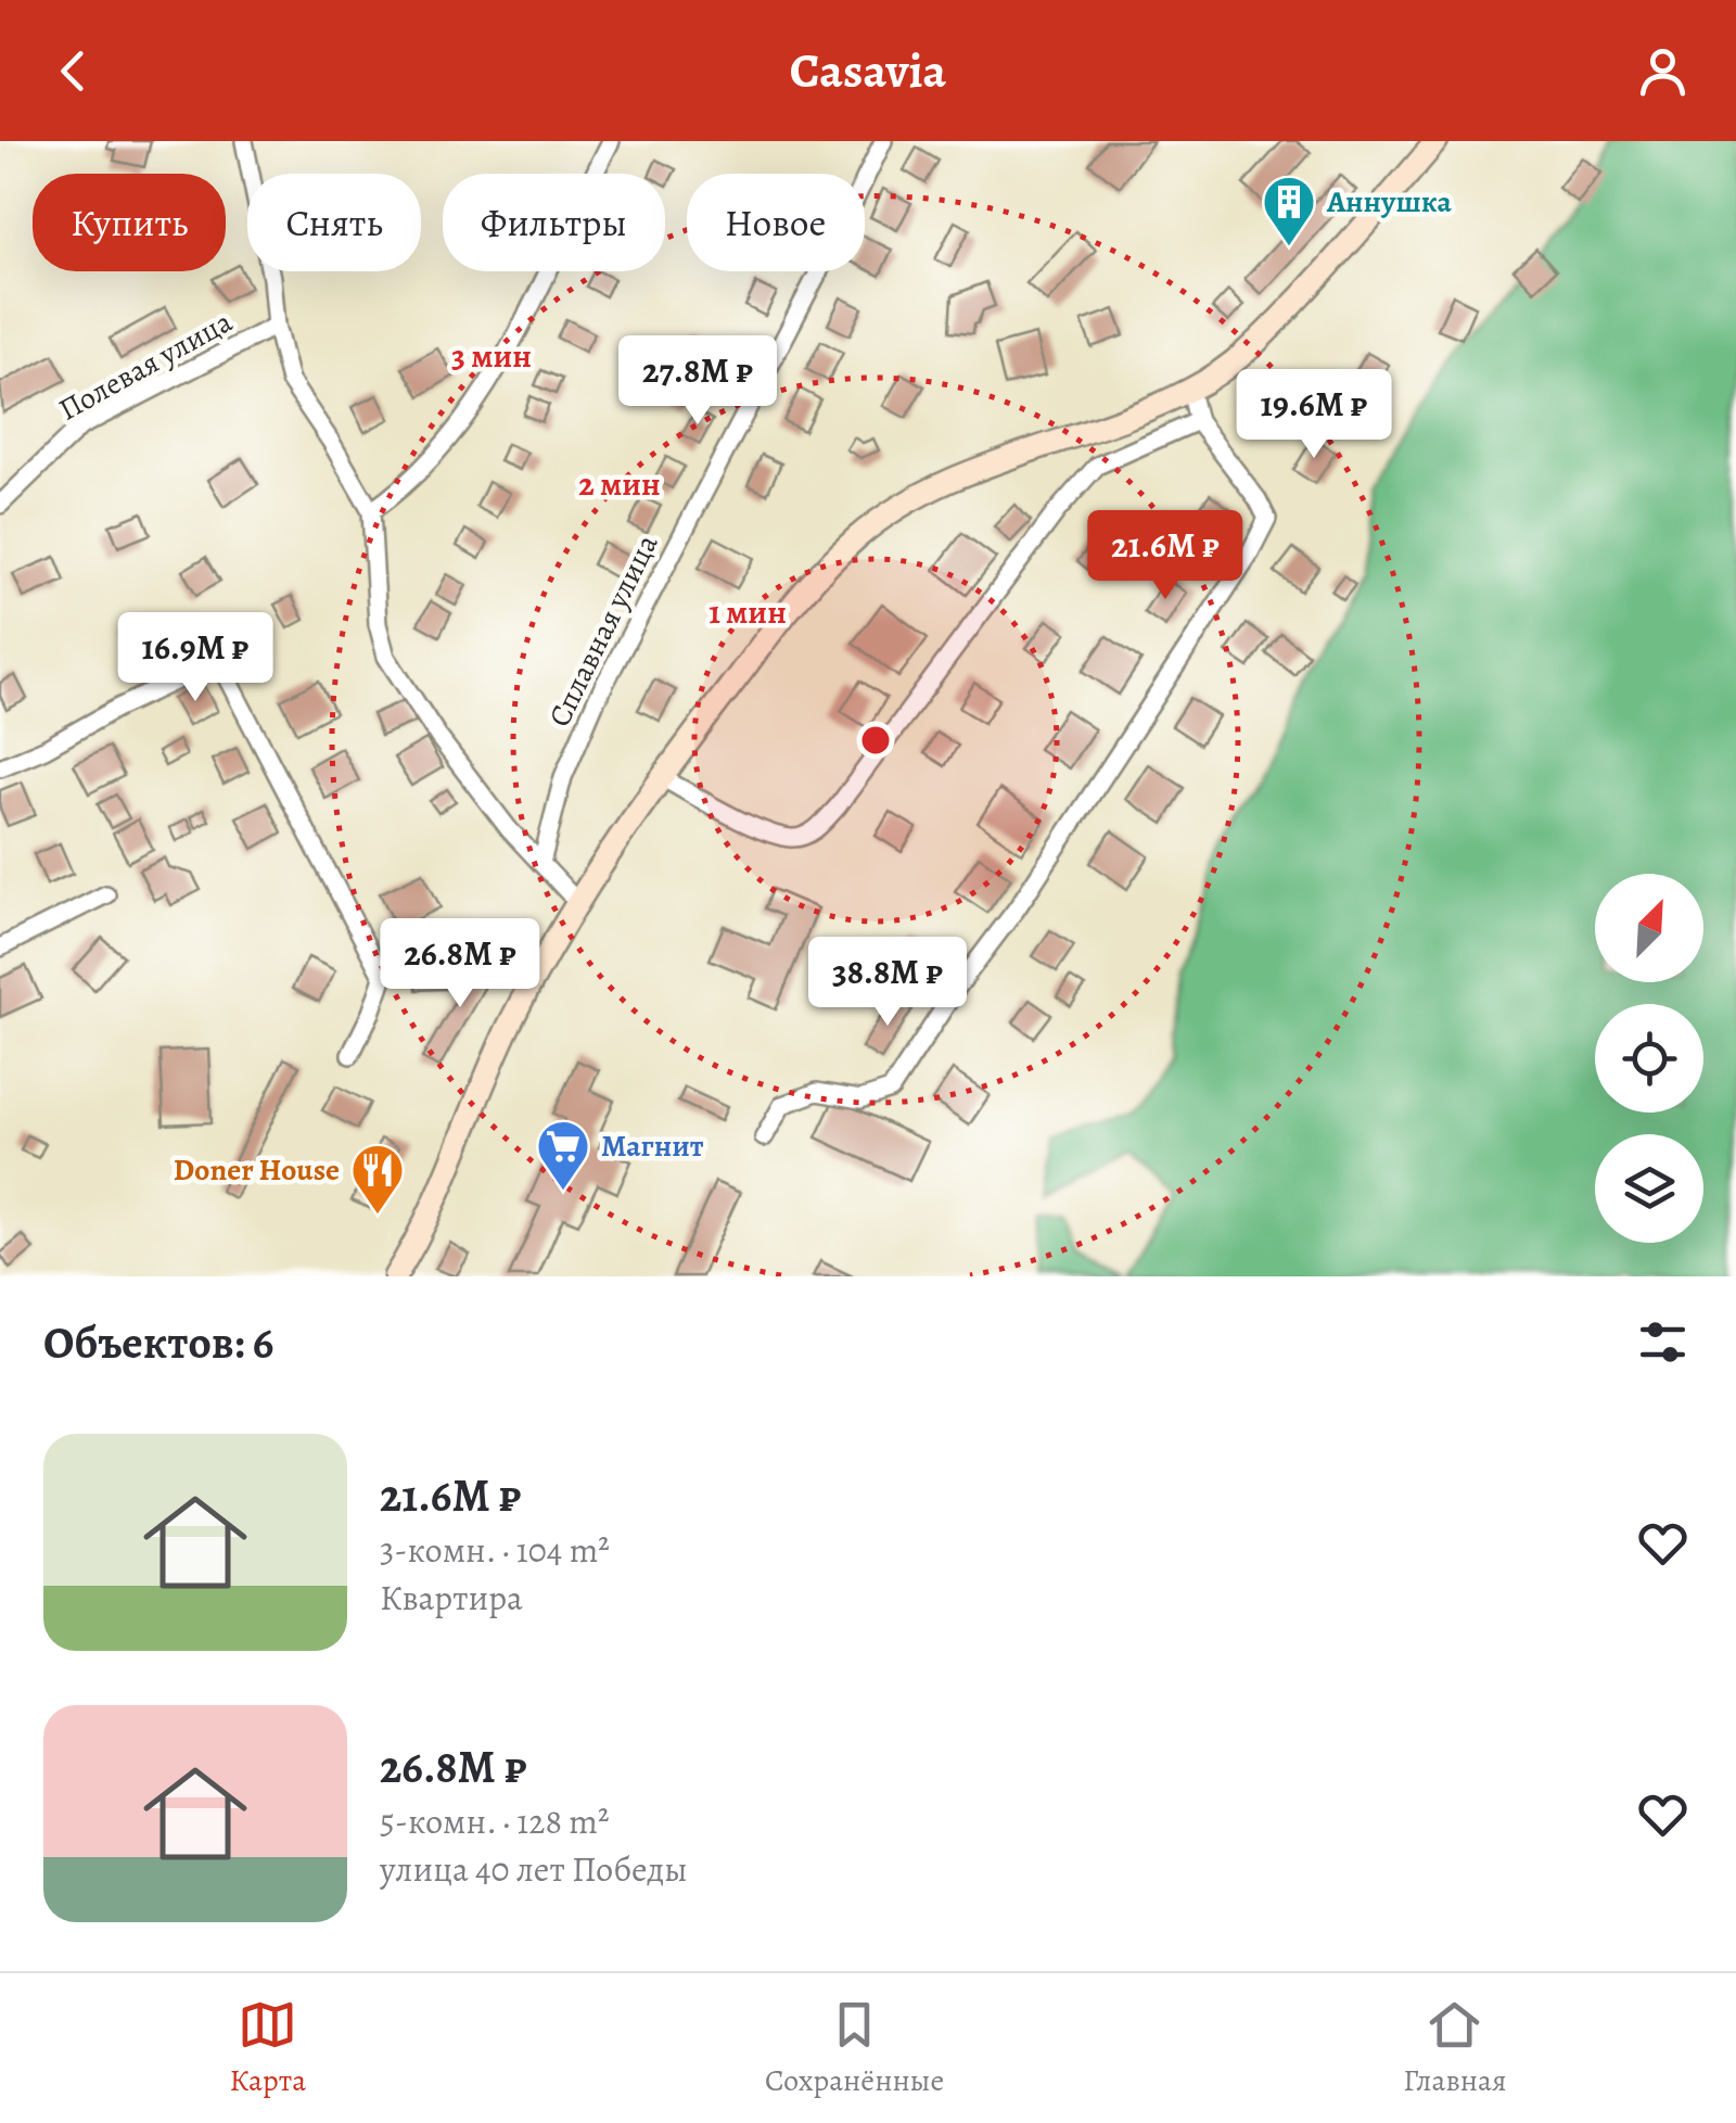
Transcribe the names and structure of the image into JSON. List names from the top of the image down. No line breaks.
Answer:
{"streets":{"street":["Полевая улица","Сплавная улица"]},"places":{"building":["Аннушка"],"supermarket":["Магнит"],"restaurant":["Doner House"]},"north":"top right","page":{"header":"Casavia","chip":["Купить","Снять","Фильтры","Новое"],"price":["27.8M ₽","19.6M ₽","21.6M ₽","16.9M ₽","26.8M ₽","38.8M ₽"],"heading":"Объектов: 6","list":[{"name":"21.6M ₽","note":"3-комн. · 104 m² · Квартира"},{"name":"26.8M ₽","note":"5-комн. · 128 m² · улица 40 лет Победы"}],"tabs":["Карта","Сохранённые","Главная"]},"rings":["3 мин","2 мин","1 мин"]}
